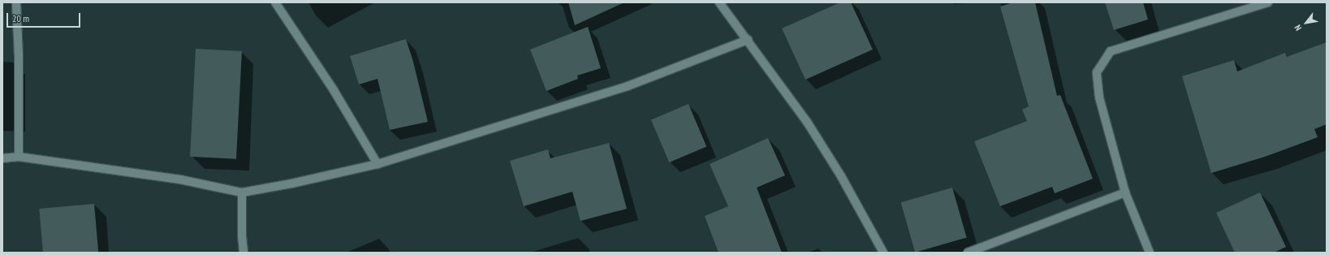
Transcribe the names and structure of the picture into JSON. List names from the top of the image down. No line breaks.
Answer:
{"scale_bar":"20 m","north":"bottom left"}
